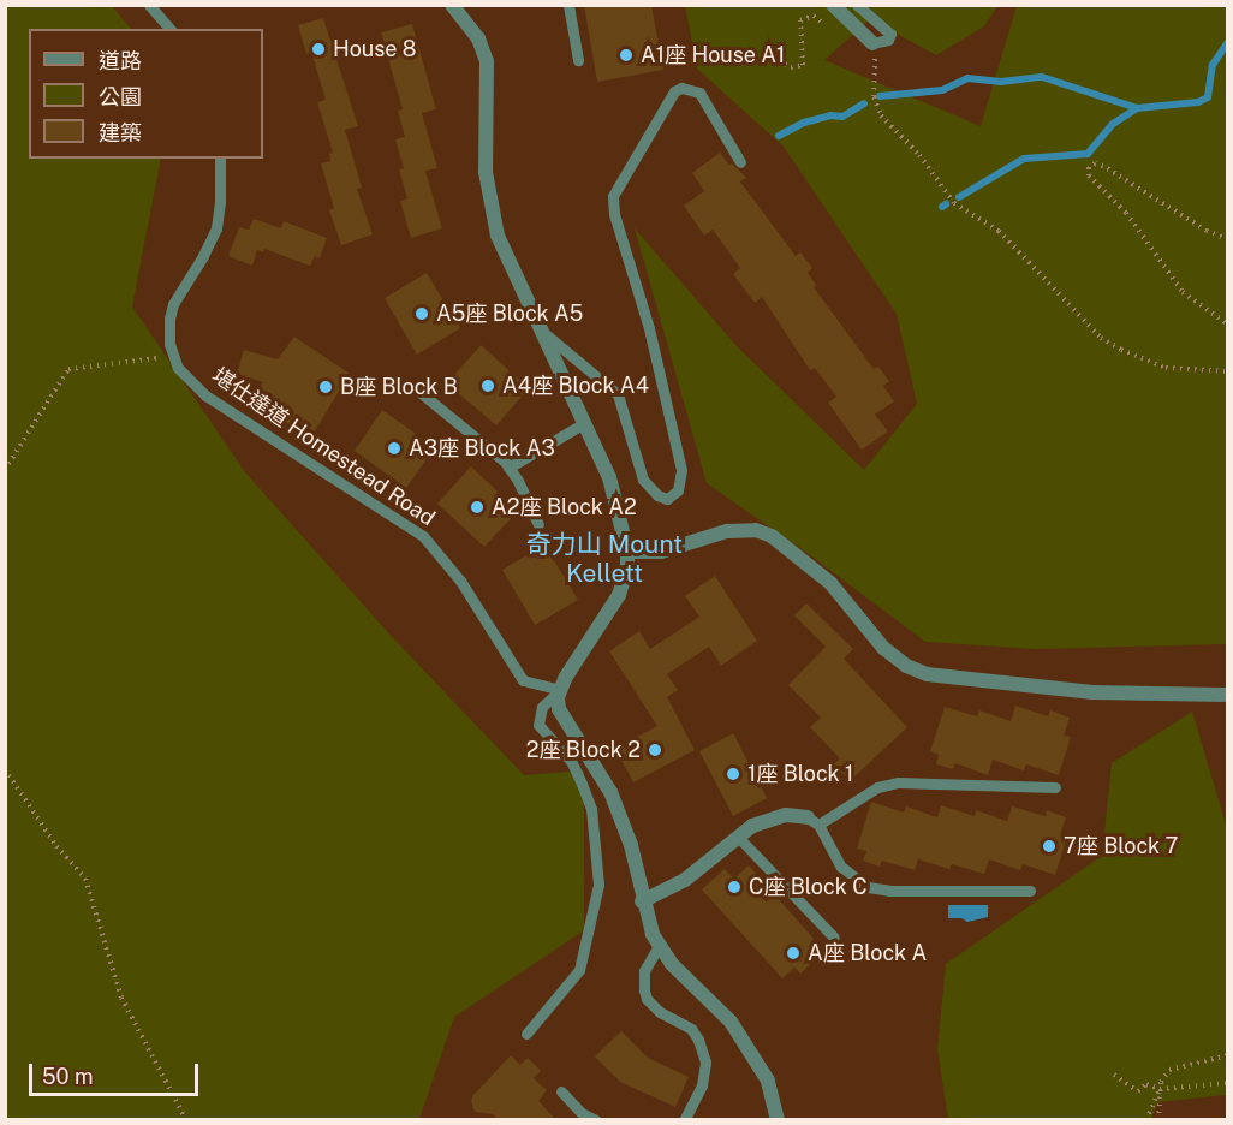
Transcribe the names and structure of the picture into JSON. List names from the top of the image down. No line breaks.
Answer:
{"streets":{"lane":["堪仕達道 Homestead Road"]},"districts":["奇力山 Mount Kellett"],"places":["House 8","A1座 House A1","A5座 Block A5","A4座 Block A4","B座 Block B","A3座 Block A3","A2座 Block A2","2座 Block 2","1座 Block 1","7座 Block 7","C座 Block C","A座 Block A"],"legend":["道路","公園","建築"],"scale_bar":"50 m"}
